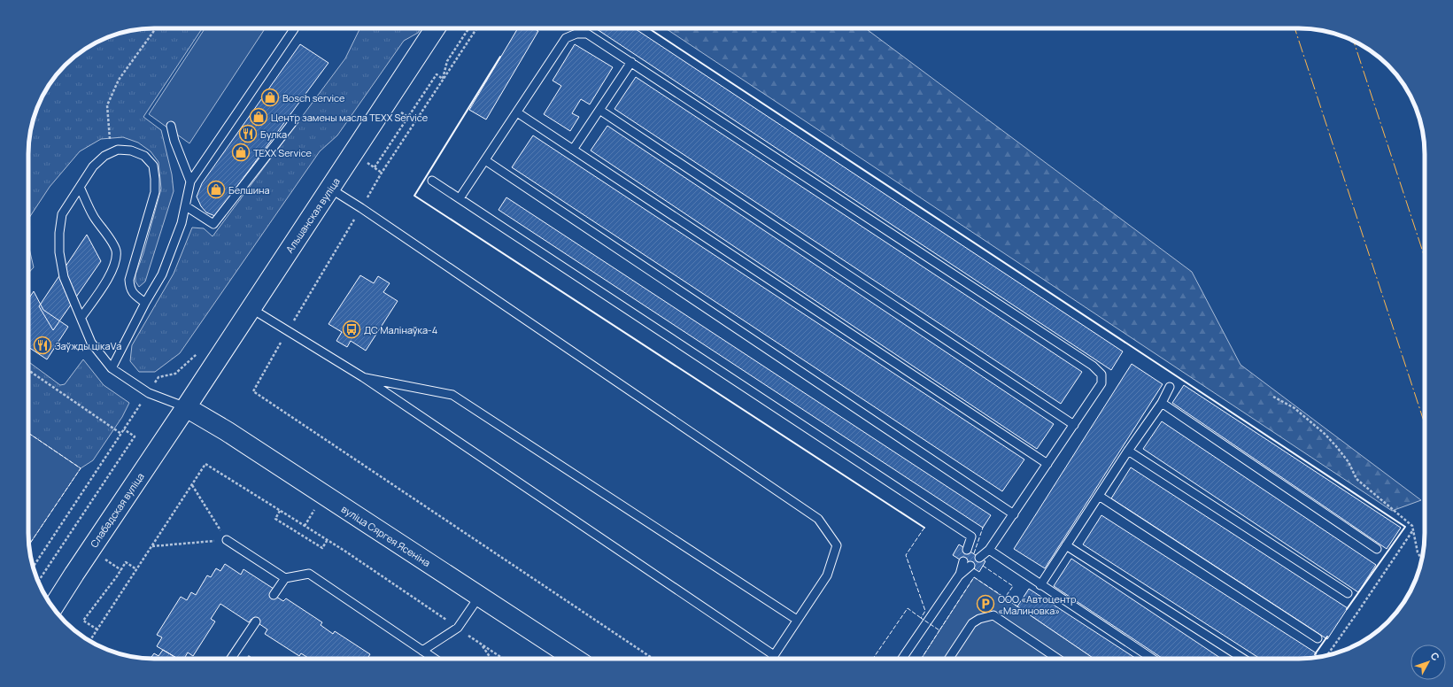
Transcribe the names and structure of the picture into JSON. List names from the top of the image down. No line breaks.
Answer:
{"streets":{"main road":["Альшанская вуліца","Слабадская вуліца","вуліца Сяргея Ясеніна"]},"crossings":[["Альшанская вуліца","Слабадская вуліца"],["Альшанская вуліца","вуліца Сяргея Ясеніна"],["Слабадская вуліца","вуліца Сяргея Ясеніна"]],"places":{"shop":["Bosch service","Центр замены масла TEXX Service","TEXX Service","Белшина"],"restaurant":["Булка","Заўжды цікаVа"],"bus stop":["ДС Малінаўка-4"],"parking":["ООО «Автоцентр «Малиновка»"]},"north":"top right"}
